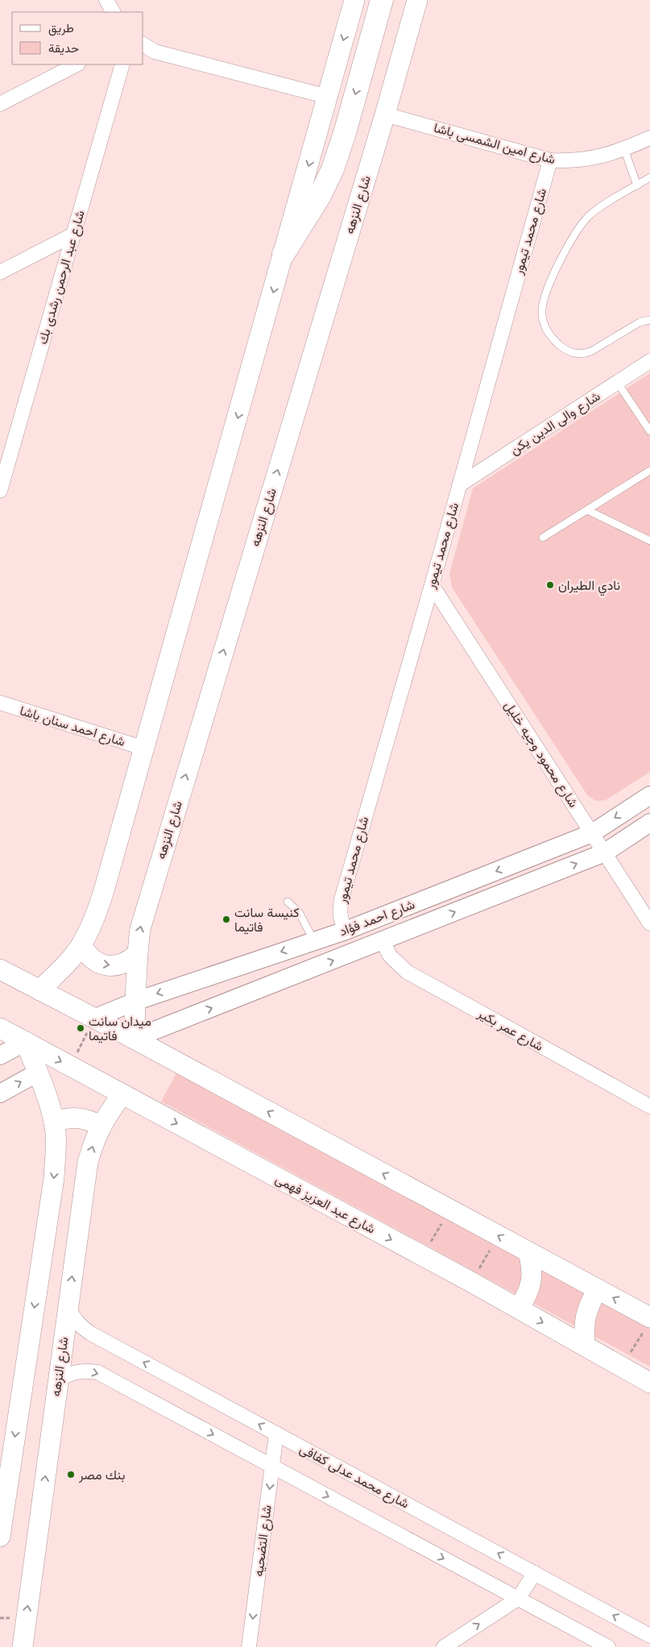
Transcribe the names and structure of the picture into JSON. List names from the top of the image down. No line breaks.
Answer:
{"streets":{"main road":["شارع النزهه","شارع عبد العزيز فهمى"],"street":["شارع امين الشمسى باشا","شارع محمد تيمور","شارع عبد الرحمن رشدى بك","شارع والى الدين يكن","شارع احمد سنان باشا","شارع محمود وجيه خليل","شارع احمد فؤاد","شارع عمر بكير","شارع محمد عدلى كفافى","شارع التضحيه"]},"crossings":[["شارع امين الشمسى باشا","شارع النزهه"],["شارع امين الشمسى باشا","شارع محمد تيمور"],["شارع النزهه","شارع احمد فؤاد"],["شارع النزهه","شارع عبد العزيز فهمى"],["شارع النزهه","شارع محمد عدلى كفافى"],["شارع محمد تيمور","شارع والى الدين يكن"],["شارع محمد تيمور","شارع محمود وجيه خليل"],["شارع محمد تيمور","شارع احمد فؤاد"],["شارع محمود وجيه خليل","شارع احمد فؤاد"],["شارع احمد فؤاد","شارع عمر بكير"],["شارع محمد عدلى كفافى","شارع التضحيه"]],"one_way":["شارع التضحيه"],"places":["نادي الطيران","كنيسة سانت فاتيما","ميدان سانت فاتيما","بنك مصر"],"legend":["طريق","حديقة"]}
